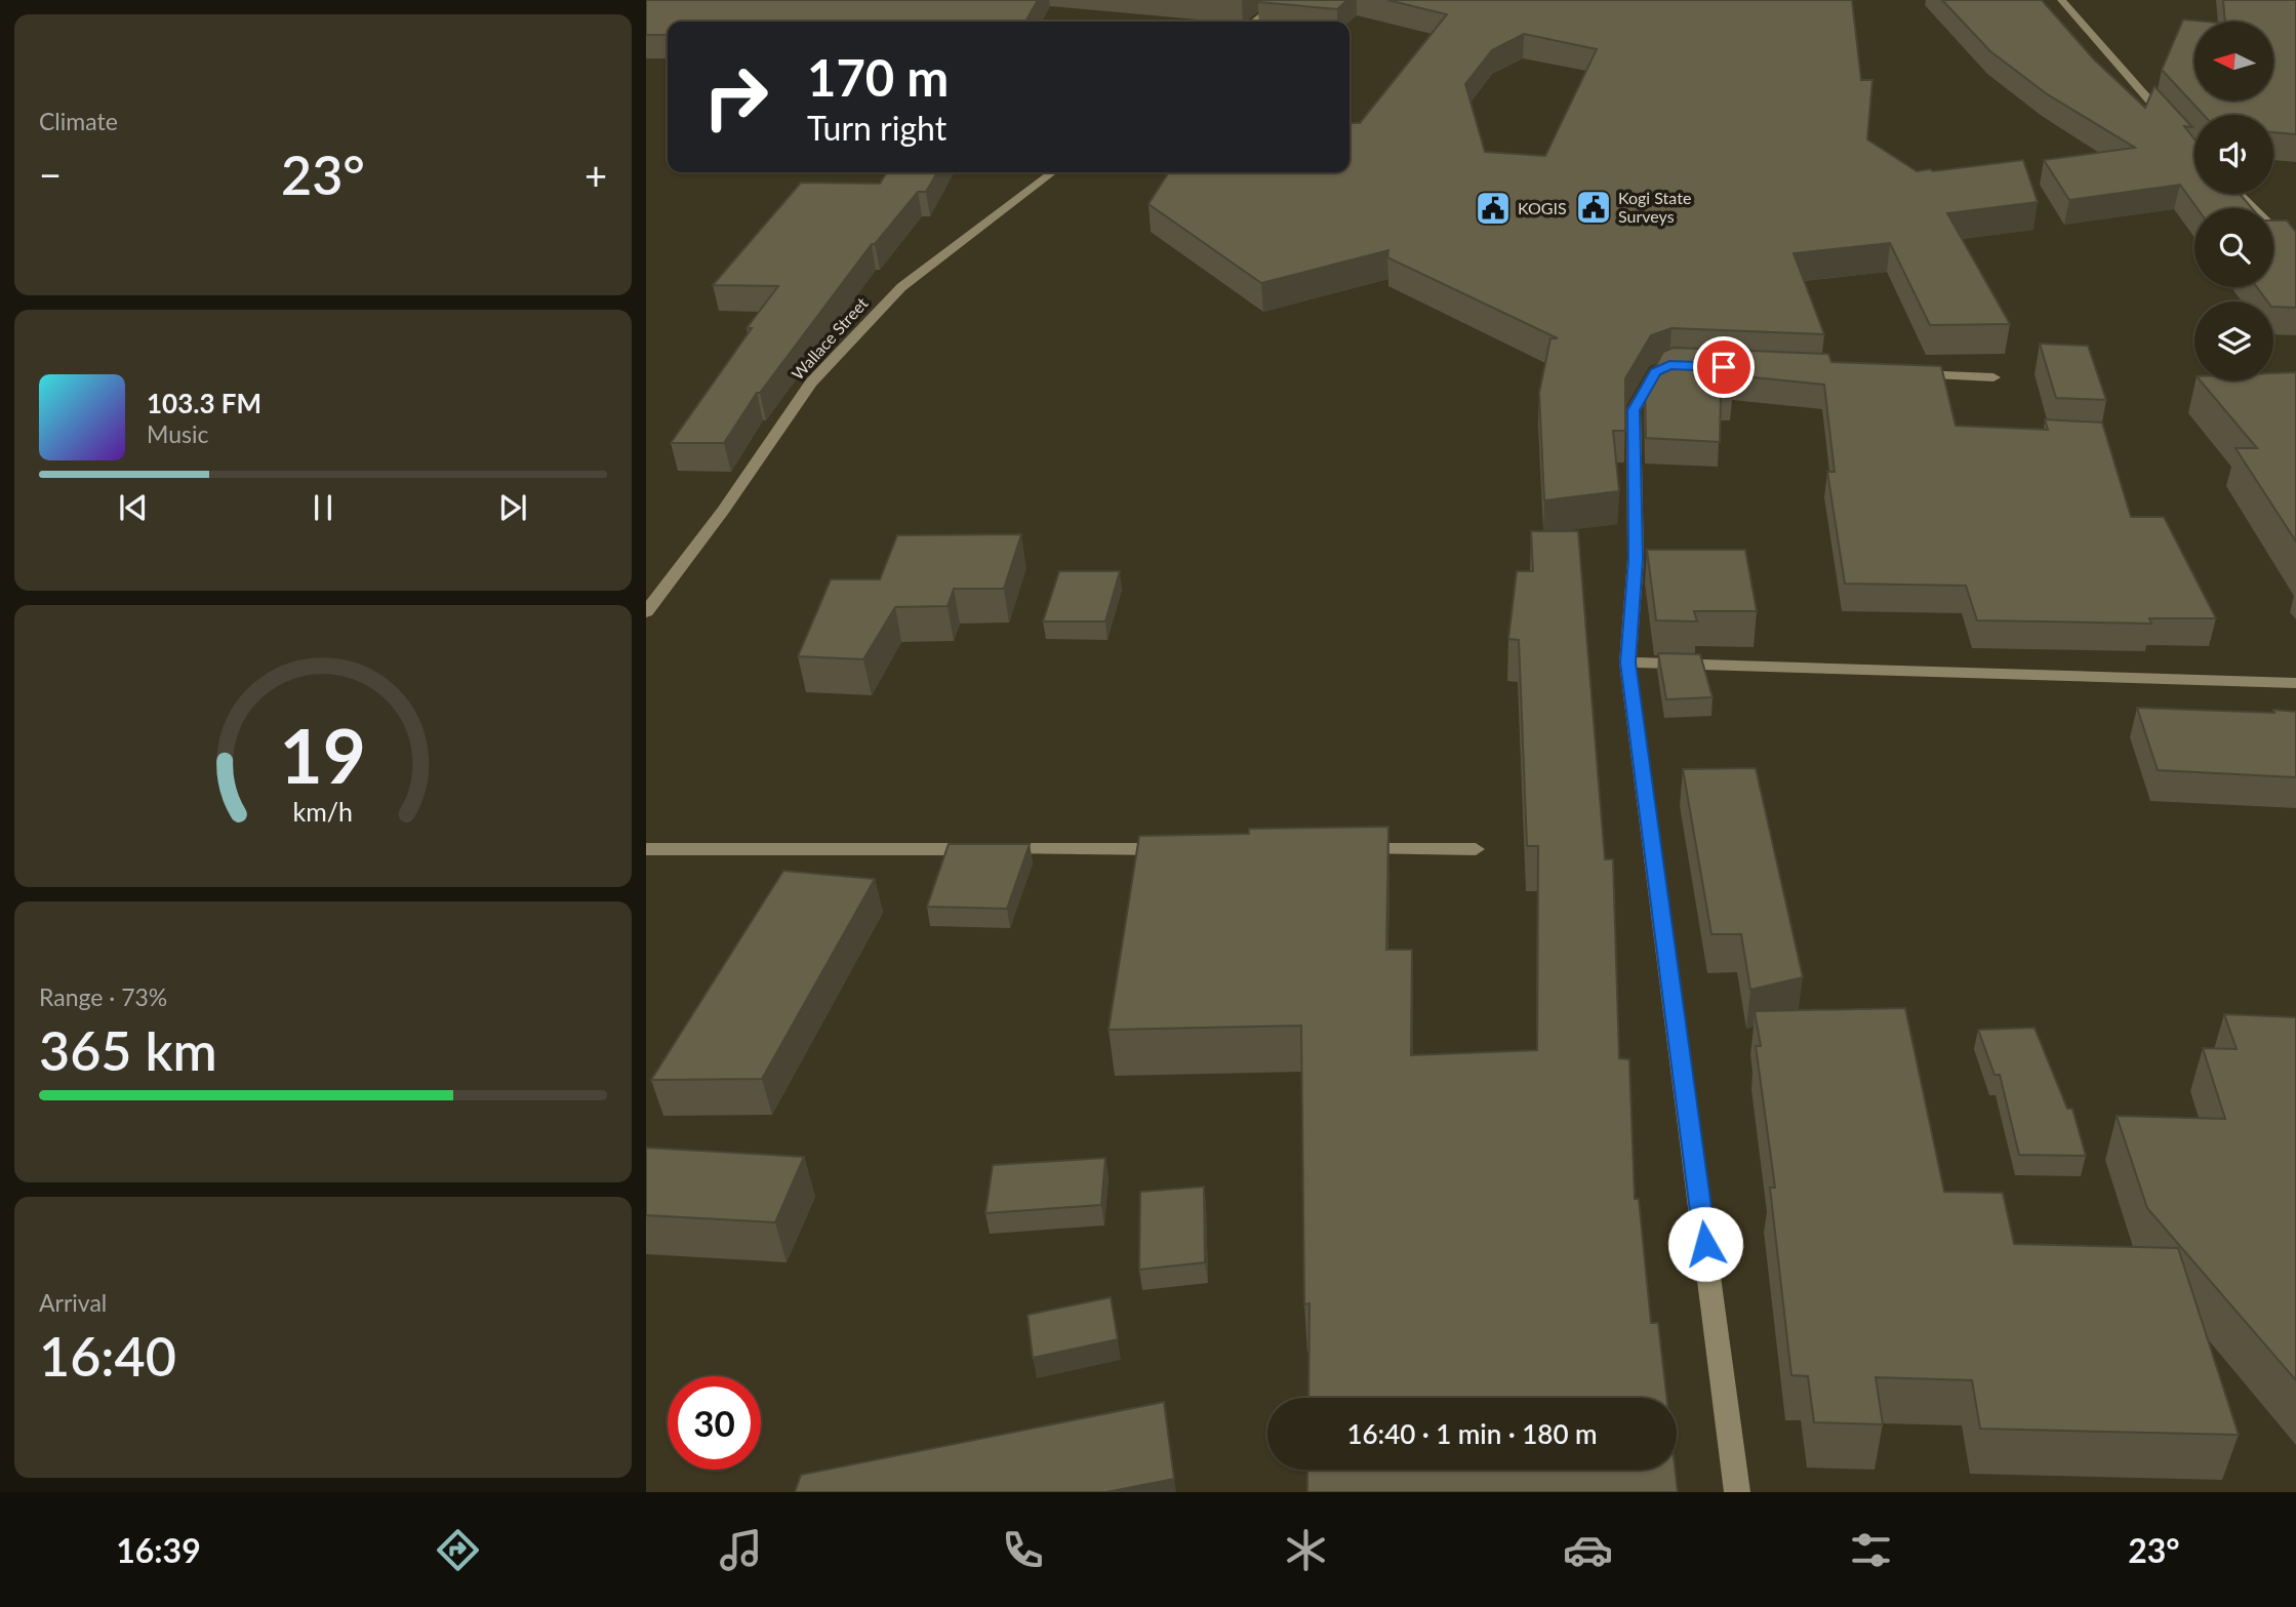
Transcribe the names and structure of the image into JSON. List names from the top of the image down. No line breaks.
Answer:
{"streets":{"street":["Wallace Street"]},"places":{"public building":["Kogi State Surveys","KOGIS"]},"north":"left","page":{"tile":["Climate",["Range · 73%","365 km"],["Arrival","16:40"]],"turn":["170 m","Turn right"],"heat":["−","23°","+"],"song":["103.3 FM","Music"],"limit":"30","trip":"16:40 · 1 min · 180 m","tabs":["16:39","23°"],"gauge":["19","km/h"]}}
